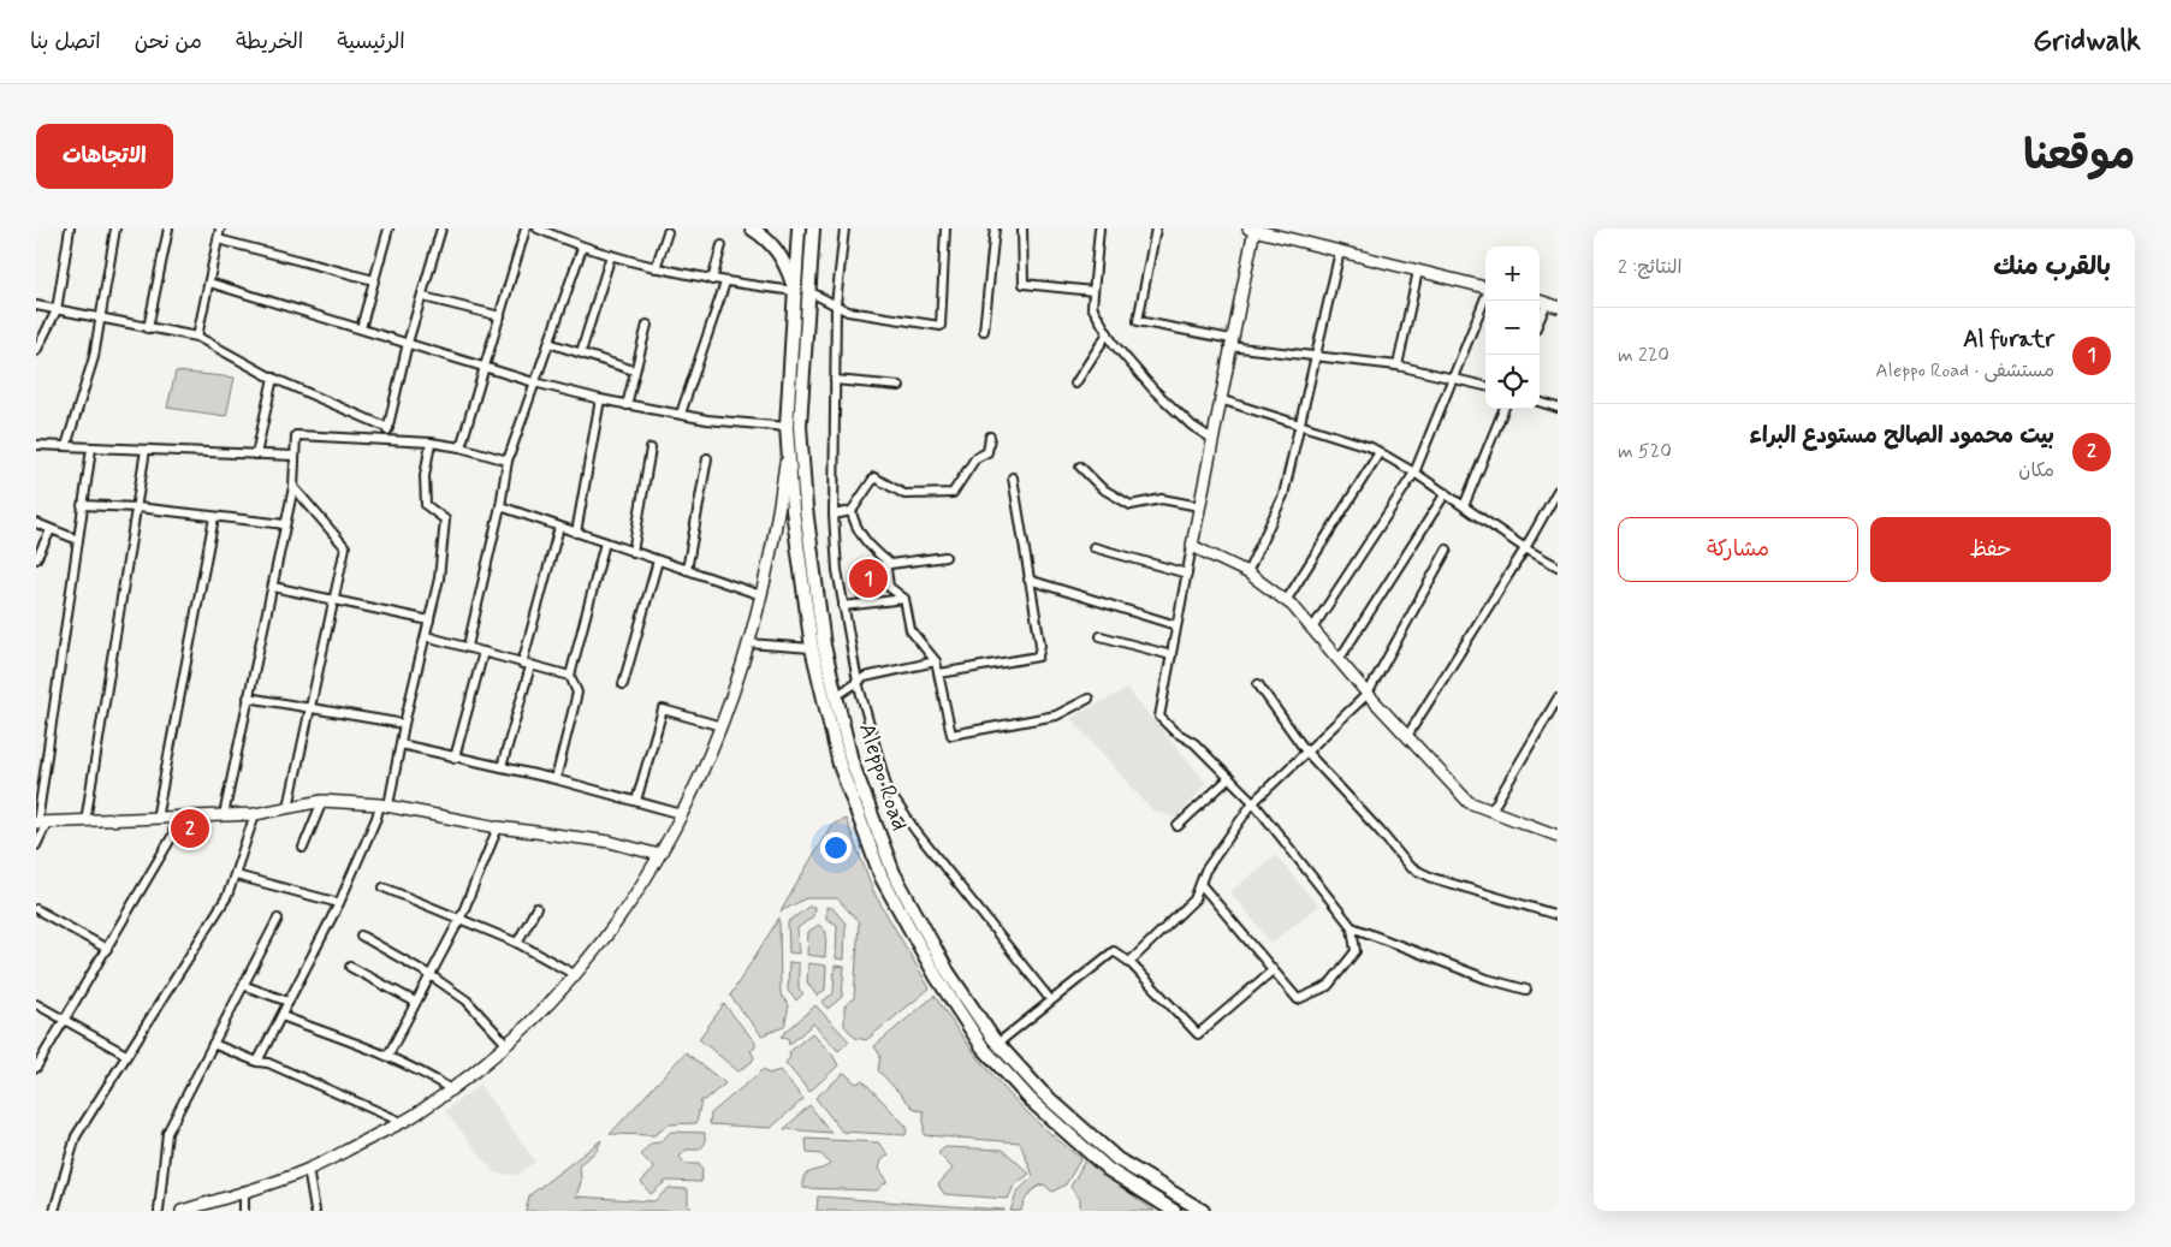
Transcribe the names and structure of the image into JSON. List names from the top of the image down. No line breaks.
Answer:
{"streets":{"main road":["Aleppo Road"]},"page":{"header":"Gridwalk","nav":["الرئيسية","الخريطة","من نحن","اتصل بنا"],"title":"موقعنا","buttons":["الاتجاهات",["حفظ","مشاركة"]],"heading":["بالقرب منك","النتائج: 2"],"map_buttons":["+","−"],"list":[{"mark":"1","name":"Al furatr","note":"مستشفى · Aleppo Road","value":"220 m"},{"mark":"2","name":"بيت محمود الصالح مستودع البراء","note":"مكان","value":"520 m"}],"pins":["1","2"]}}
